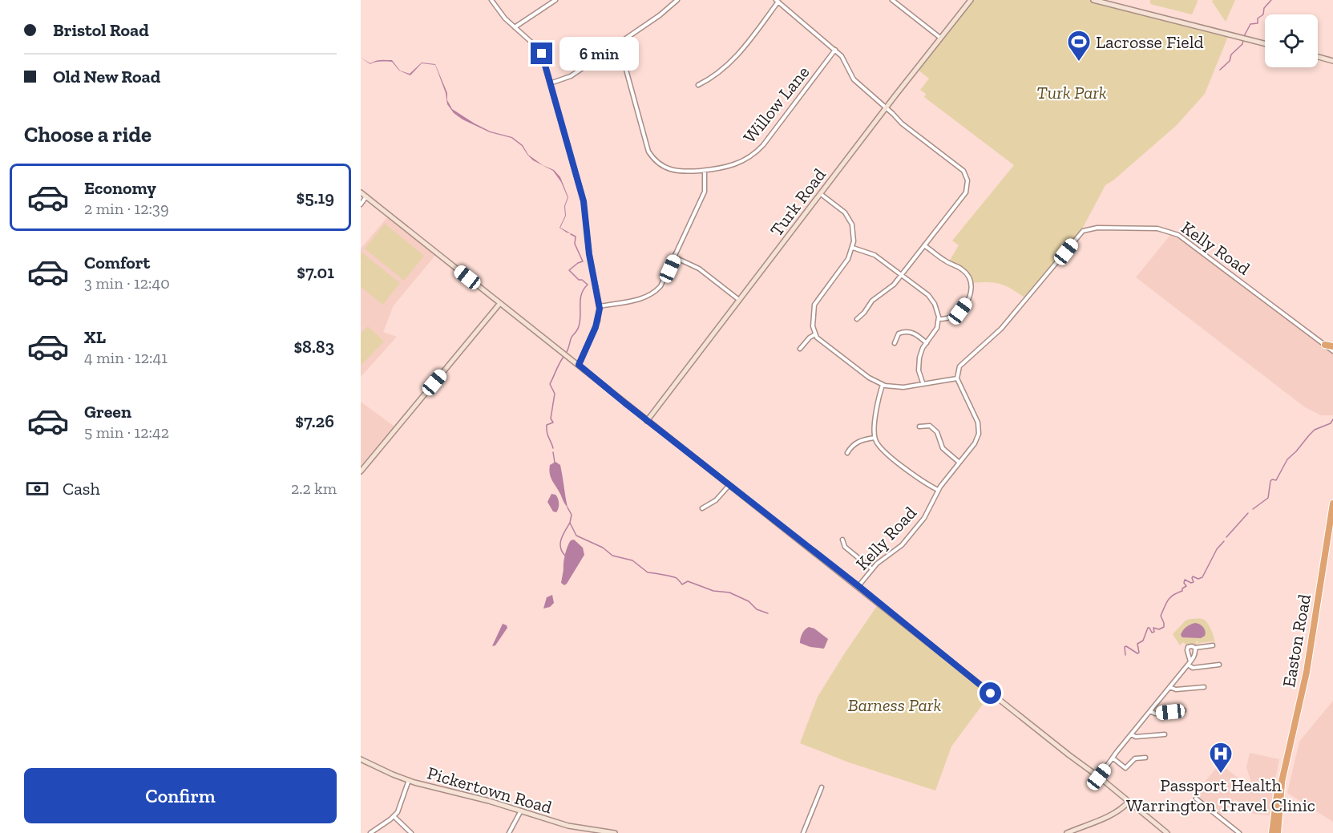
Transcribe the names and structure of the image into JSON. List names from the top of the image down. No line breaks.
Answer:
{"streets":{"highway":["Easton Road"],"street":["Willow Lane","Turk Road","Kelly Road","Pickertown Road"]},"parks":["Turk Park","Barness Park"],"places":{"sports":["Lacrosse Field"],"hospital":["Passport Health Warrington Travel Clinic"]},"page":{"banner":["Bristol Road","Old New Road"],"bubble":"6 min","heading":"Choose a ride","list":[{"name":"Economy","note":"2 min · 12:39","value":"$5.19"},{"name":"Comfort","note":"3 min · 12:40","value":"$7.01"},{"name":"XL","note":"4 min · 12:41","value":"$8.83"},{"name":"Green","note":"5 min · 12:42","value":"$7.26"}],"pay":["Cash","2.2 km"],"buttons":"Confirm"}}
